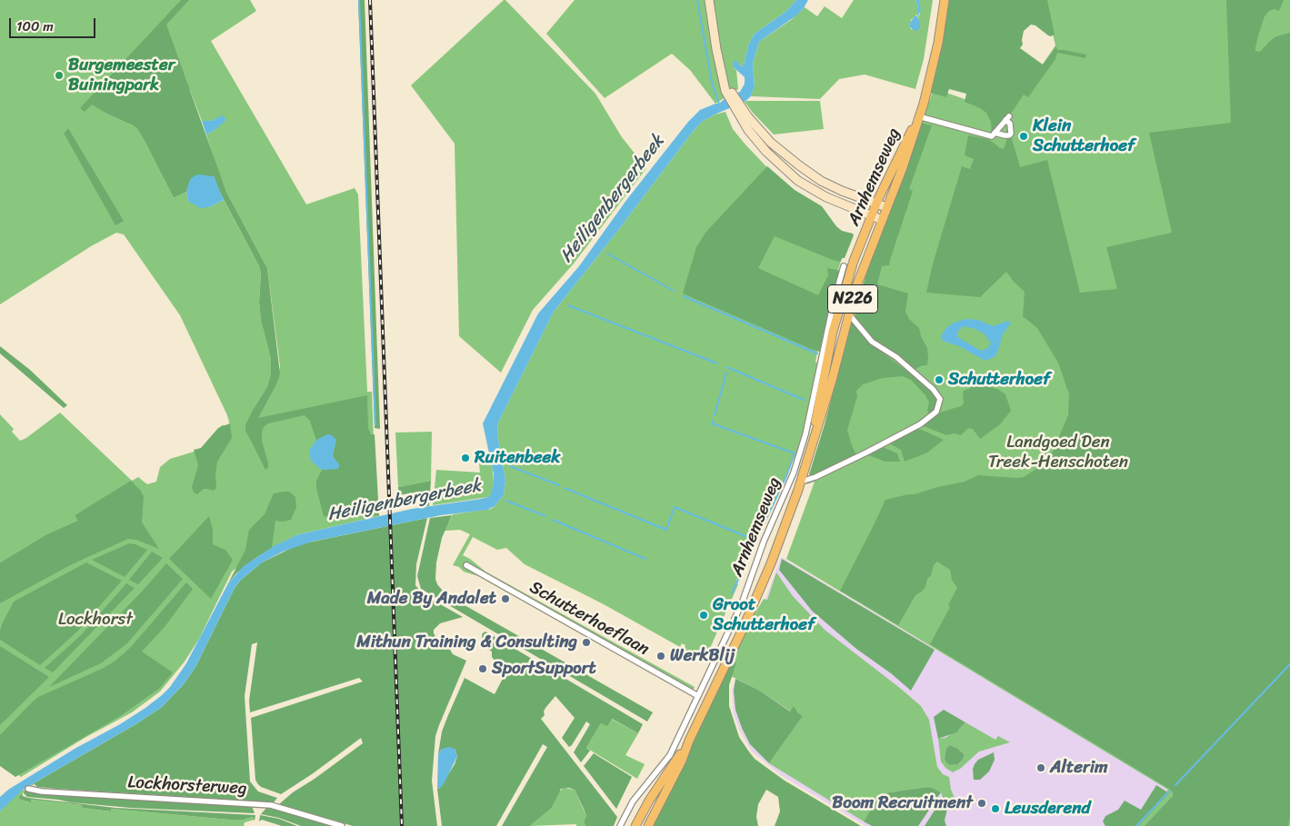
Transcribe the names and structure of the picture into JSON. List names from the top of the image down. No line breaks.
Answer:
{"streets":{"main road":["Arnhemseweg","N226"],"street":["Schutterhoeflaan","Lockhorsterweg"]},"crossings":[["Arnhemseweg","Schutterhoeflaan"]],"water":["Heiligenbergerbeek"],"parks":["Landgoed Den Treek-Henschoten","Lockhorst"],"places":["Burgemeester Buiningpark","Klein Schutterhoef","Schutterhoef","Ruitenbeek","Made By Andalet","Groot Schutterhoef","Mithun Training & Consulting","WerkBlij","SportSupport","Alterim","Boom Recruitment","Leusderend"],"scale_bar":"100 m"}
